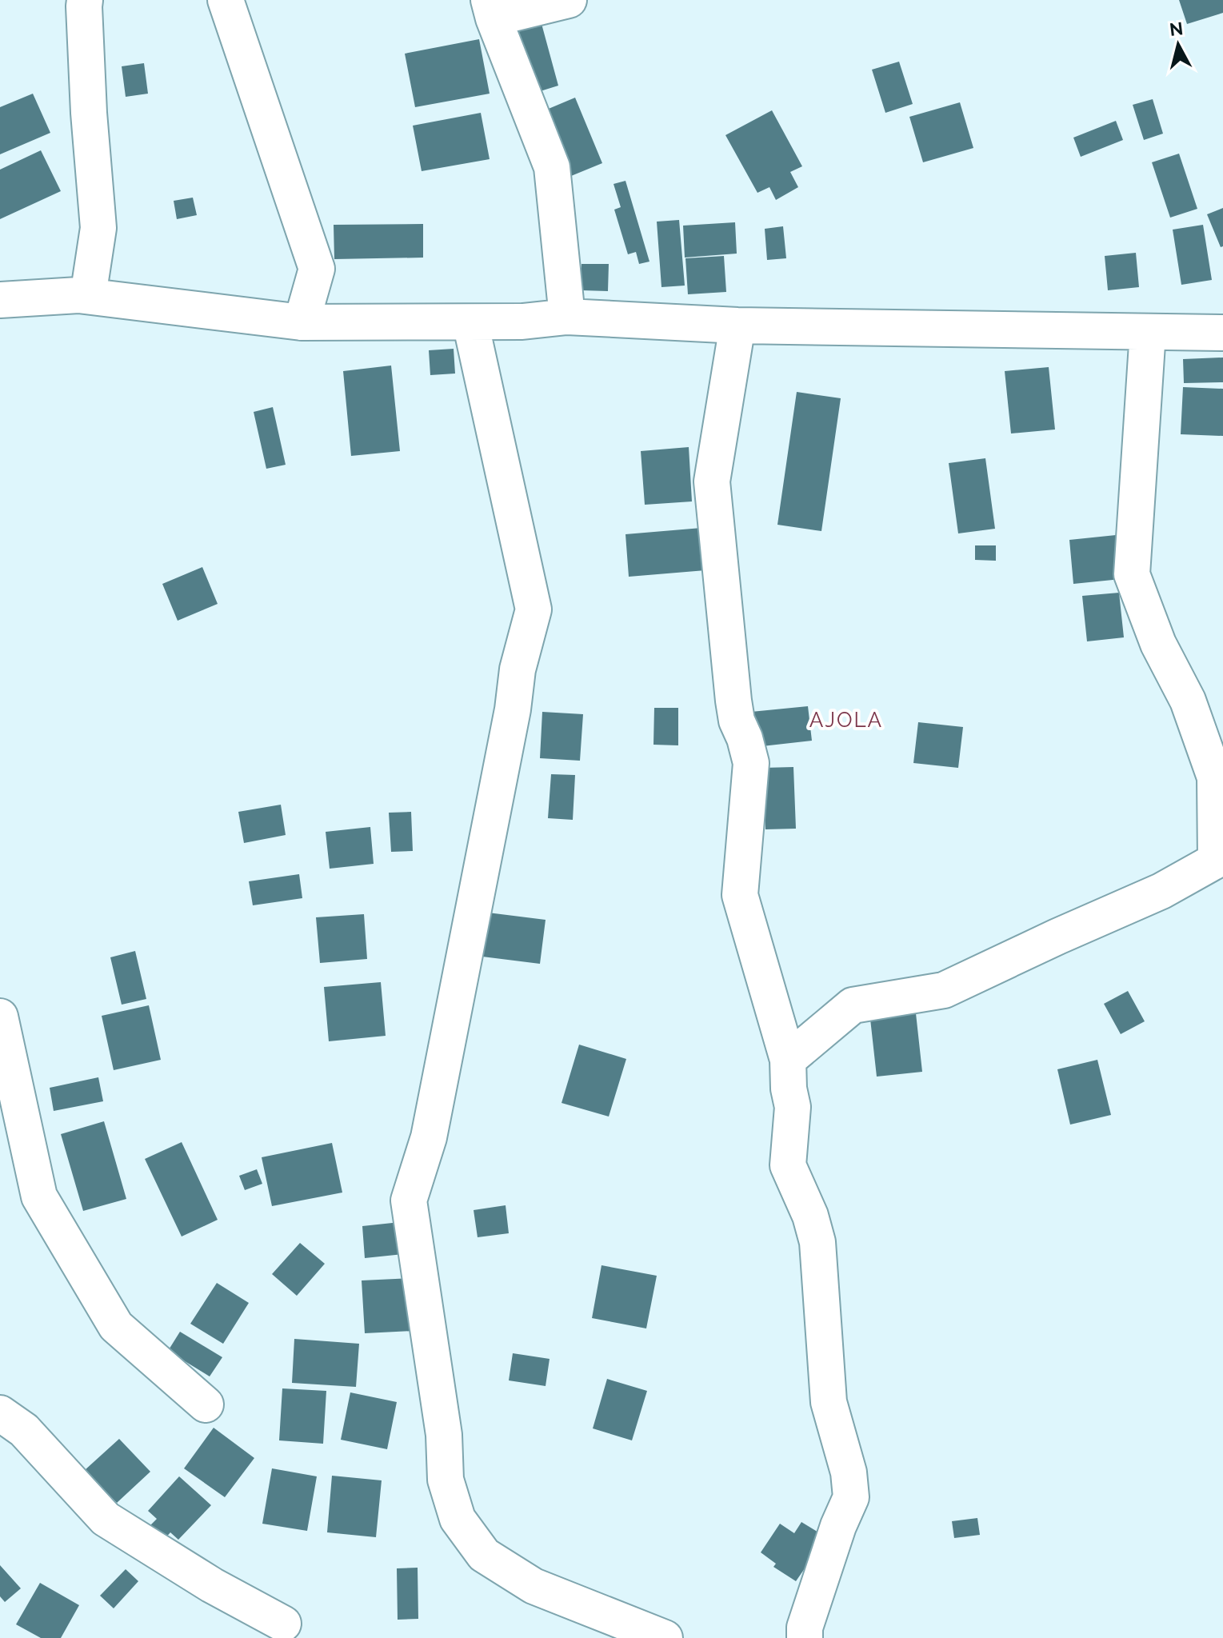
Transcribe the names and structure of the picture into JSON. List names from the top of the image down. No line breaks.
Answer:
{"districts":["AJOLA"],"north":"top"}
